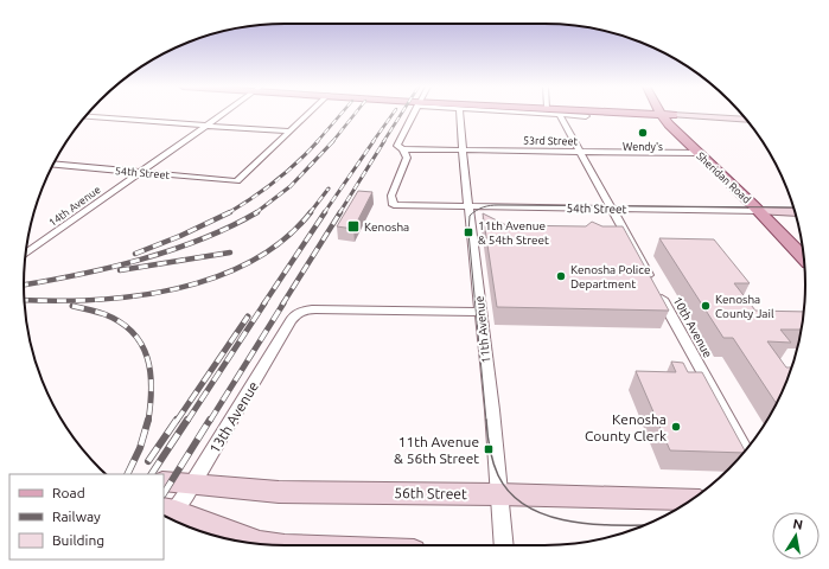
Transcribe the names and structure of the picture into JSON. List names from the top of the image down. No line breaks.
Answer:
{"streets":{"main road":["Sheridan Road"],"street":["53rd Street","54th Street","14th Avenue","10th Avenue","11th Avenue","13th Avenue","56th Street"]},"crossings":[["53rd Street","54th Street"],["53rd Street","Sheridan Road"],["53rd Street","10th Avenue"],["53rd Street","11th Avenue"],["54th Street","Sheridan Road"],["54th Street","14th Avenue"],["54th Street","10th Avenue"],["54th Street","11th Avenue"],["11th Avenue","13th Avenue"],["11th Avenue","56th Street"],["13th Avenue","56th Street"]],"places":{"other":["Wendy's","Kenosha Police Department","Kenosha County Jail","Kenosha County Clerk"],"transit":["Kenosha","11th Avenue & 54th Street","11th Avenue & 56th Street"]},"legend":["Road","Railway","Building"],"north":"top"}
